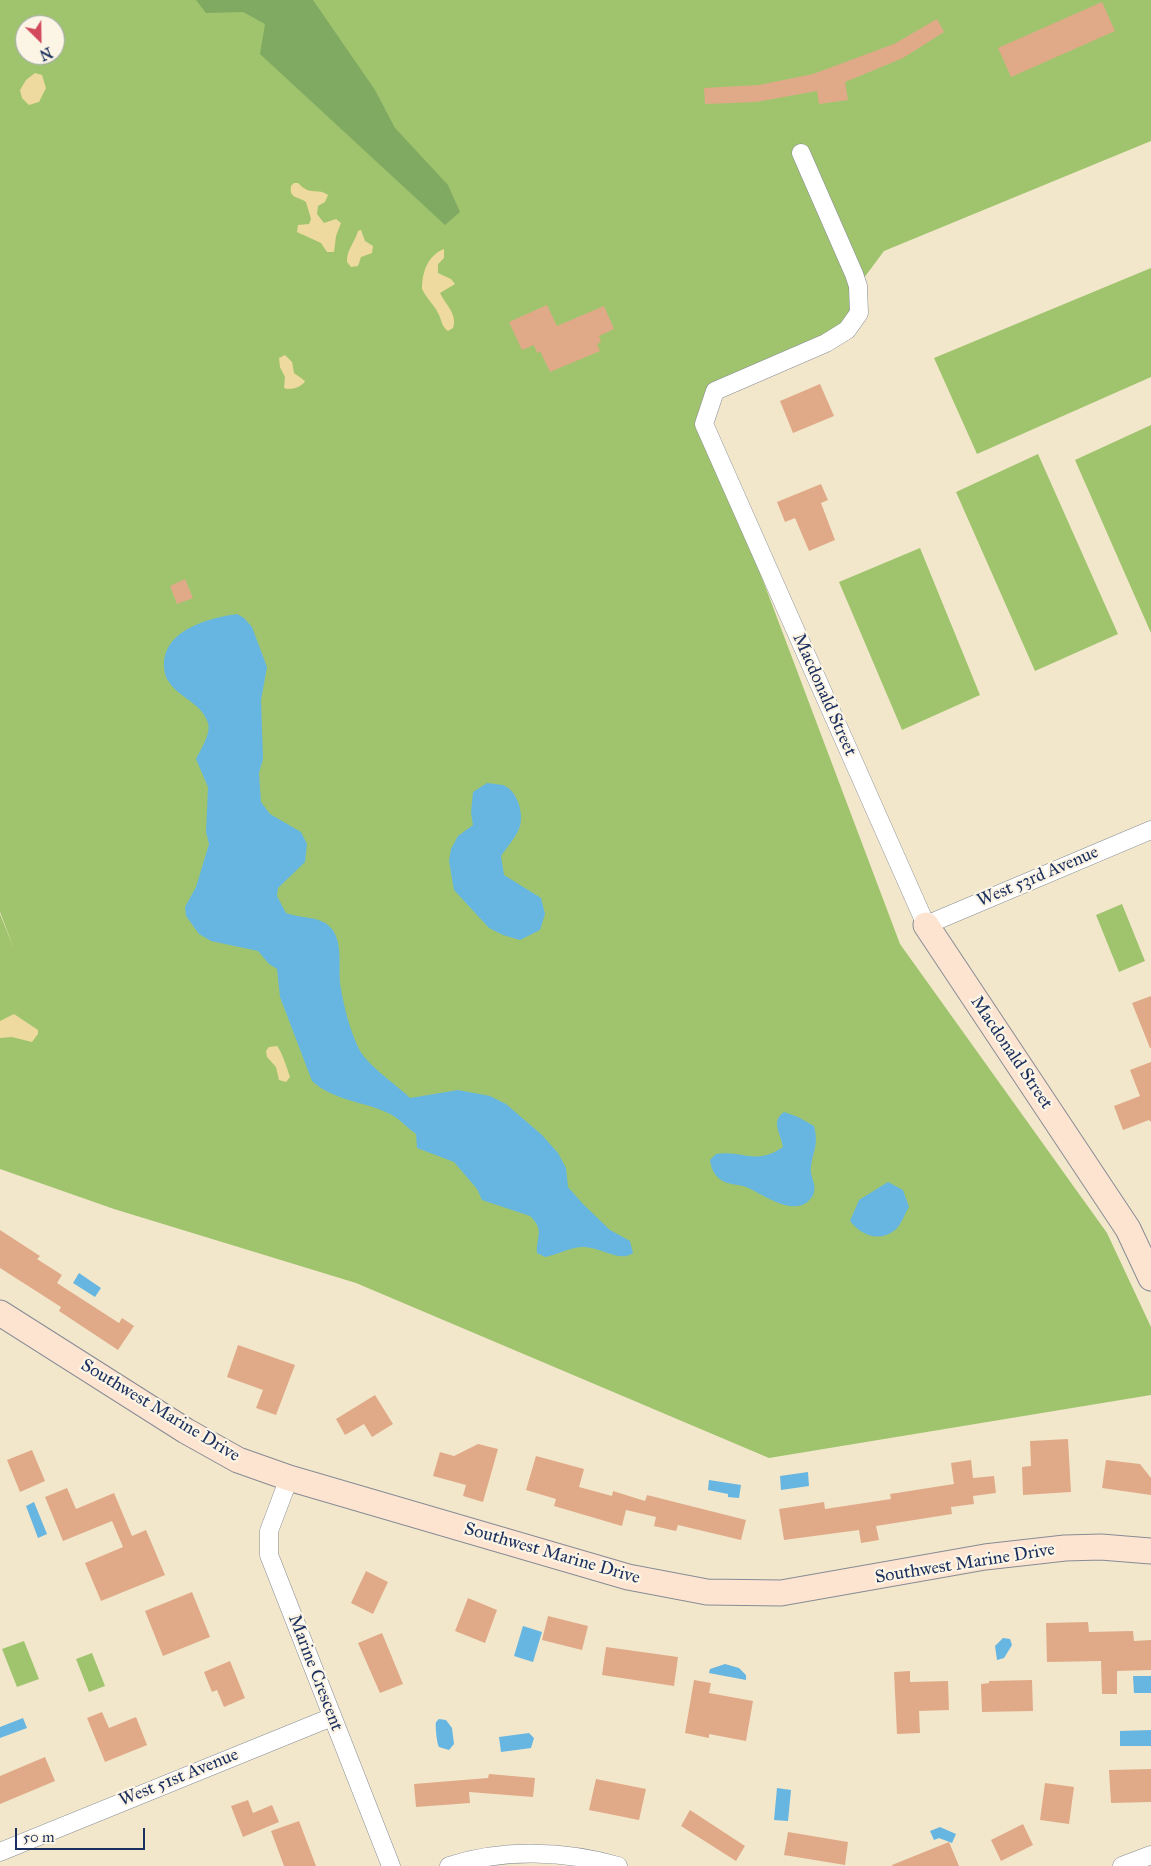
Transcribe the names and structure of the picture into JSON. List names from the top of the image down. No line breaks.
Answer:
{"streets":{"main road":["Macdonald Street","Southwest Marine Drive"],"street":["West 53rd Avenue","Marine Crescent","West 51st Avenue"]},"crossings":[["Macdonald Street","West 53rd Avenue"],["Southwest Marine Drive","Marine Crescent"],["Marine Crescent","West 51st Avenue"]],"scale_bar":"50 m","north":"bottom right"}
